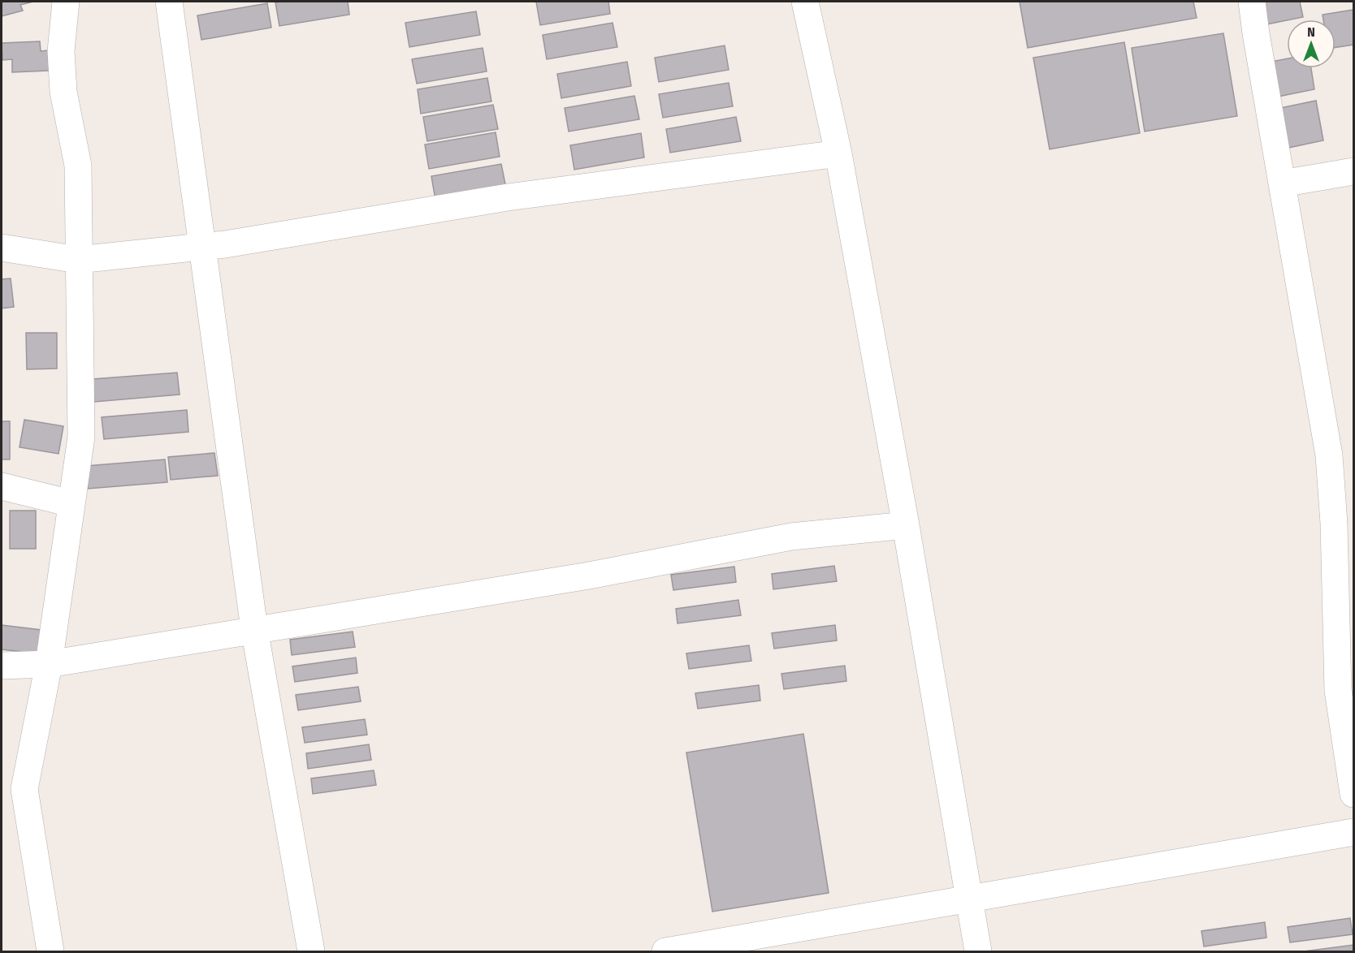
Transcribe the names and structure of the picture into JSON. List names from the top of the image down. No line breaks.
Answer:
{"north":"top"}
